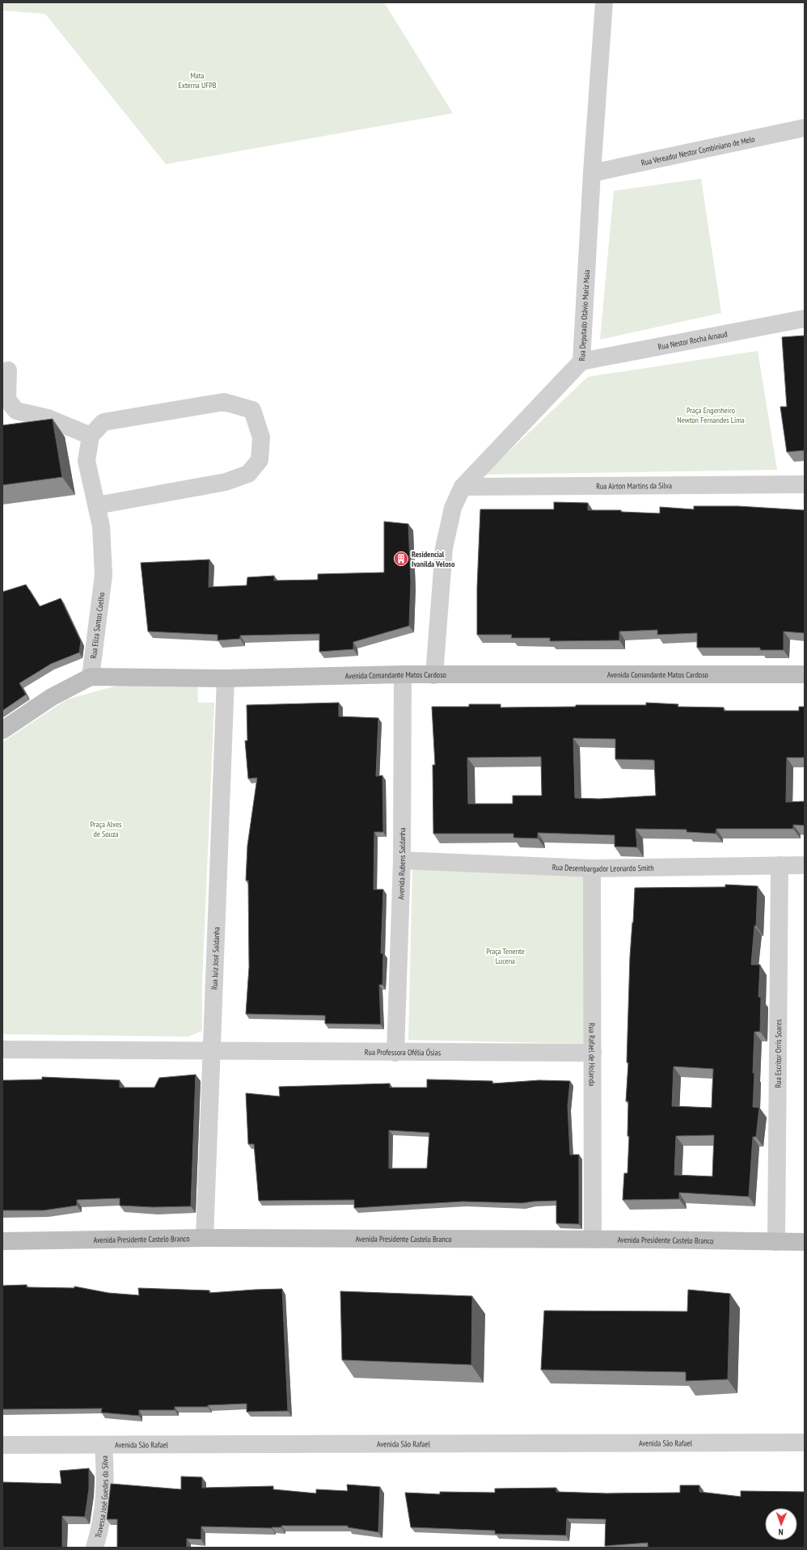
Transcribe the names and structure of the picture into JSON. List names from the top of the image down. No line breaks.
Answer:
{"streets":{"main road":["Avenida Comandante Matos Cardoso","Avenida Presidente Castelo Branco"],"street":["Rua Vereador Nestor Combiniano de Melo","Rua Deputado Otávio Mariz Maia","Rua Nestor Rocha Arnaud","Rua Airton Martins da Silva","Rua Eliza Santos Coelho","Avenida Rubens Saldanha","Rua Desembargador Leonardo Smith","Rua Juiz José Saldanha","Rua Professora Ofélia Ósias","Rua Escritor Orris Soares","Rua Rafael de Holanda","Avenida São Rafael","Travessa José Guedes da Silva"]},"crossings":[["Rua Vereador Nestor Combiniano de Melo","Rua Deputado Otávio Mariz Maia"],["Rua Deputado Otávio Mariz Maia","Rua Nestor Rocha Arnaud"],["Rua Deputado Otávio Mariz Maia","Rua Airton Martins da Silva"],["Rua Deputado Otávio Mariz Maia","Avenida Comandante Matos Cardoso"],["Rua Eliza Santos Coelho","Avenida Comandante Matos Cardoso"],["Avenida Comandante Matos Cardoso","Avenida Rubens Saldanha"],["Avenida Comandante Matos Cardoso","Rua Juiz José Saldanha"],["Avenida Rubens Saldanha","Rua Desembargador Leonardo Smith"],["Avenida Rubens Saldanha","Rua Professora Ofélia Ósias"],["Rua Desembargador Leonardo Smith","Rua Escritor Orris Soares"],["Rua Desembargador Leonardo Smith","Rua Rafael de Holanda"],["Rua Juiz José Saldanha","Rua Professora Ofélia Ósias"],["Rua Juiz José Saldanha","Avenida Presidente Castelo Branco"],["Rua Professora Ofélia Ósias","Rua Rafael de Holanda"],["Rua Escritor Orris Soares","Avenida Presidente Castelo Branco"],["Rua Rafael de Holanda","Avenida Presidente Castelo Branco"],["Avenida São Rafael","Travessa José Guedes da Silva"]],"parks":["Mata Externa UFPB","Praça Engenheiro Newton Fernandes Lima","Praça Alves de Souza","Praça Tenente Lucena"],"places":{"building":["Residencial Ivanilda Veloso"]},"north":"bottom"}
